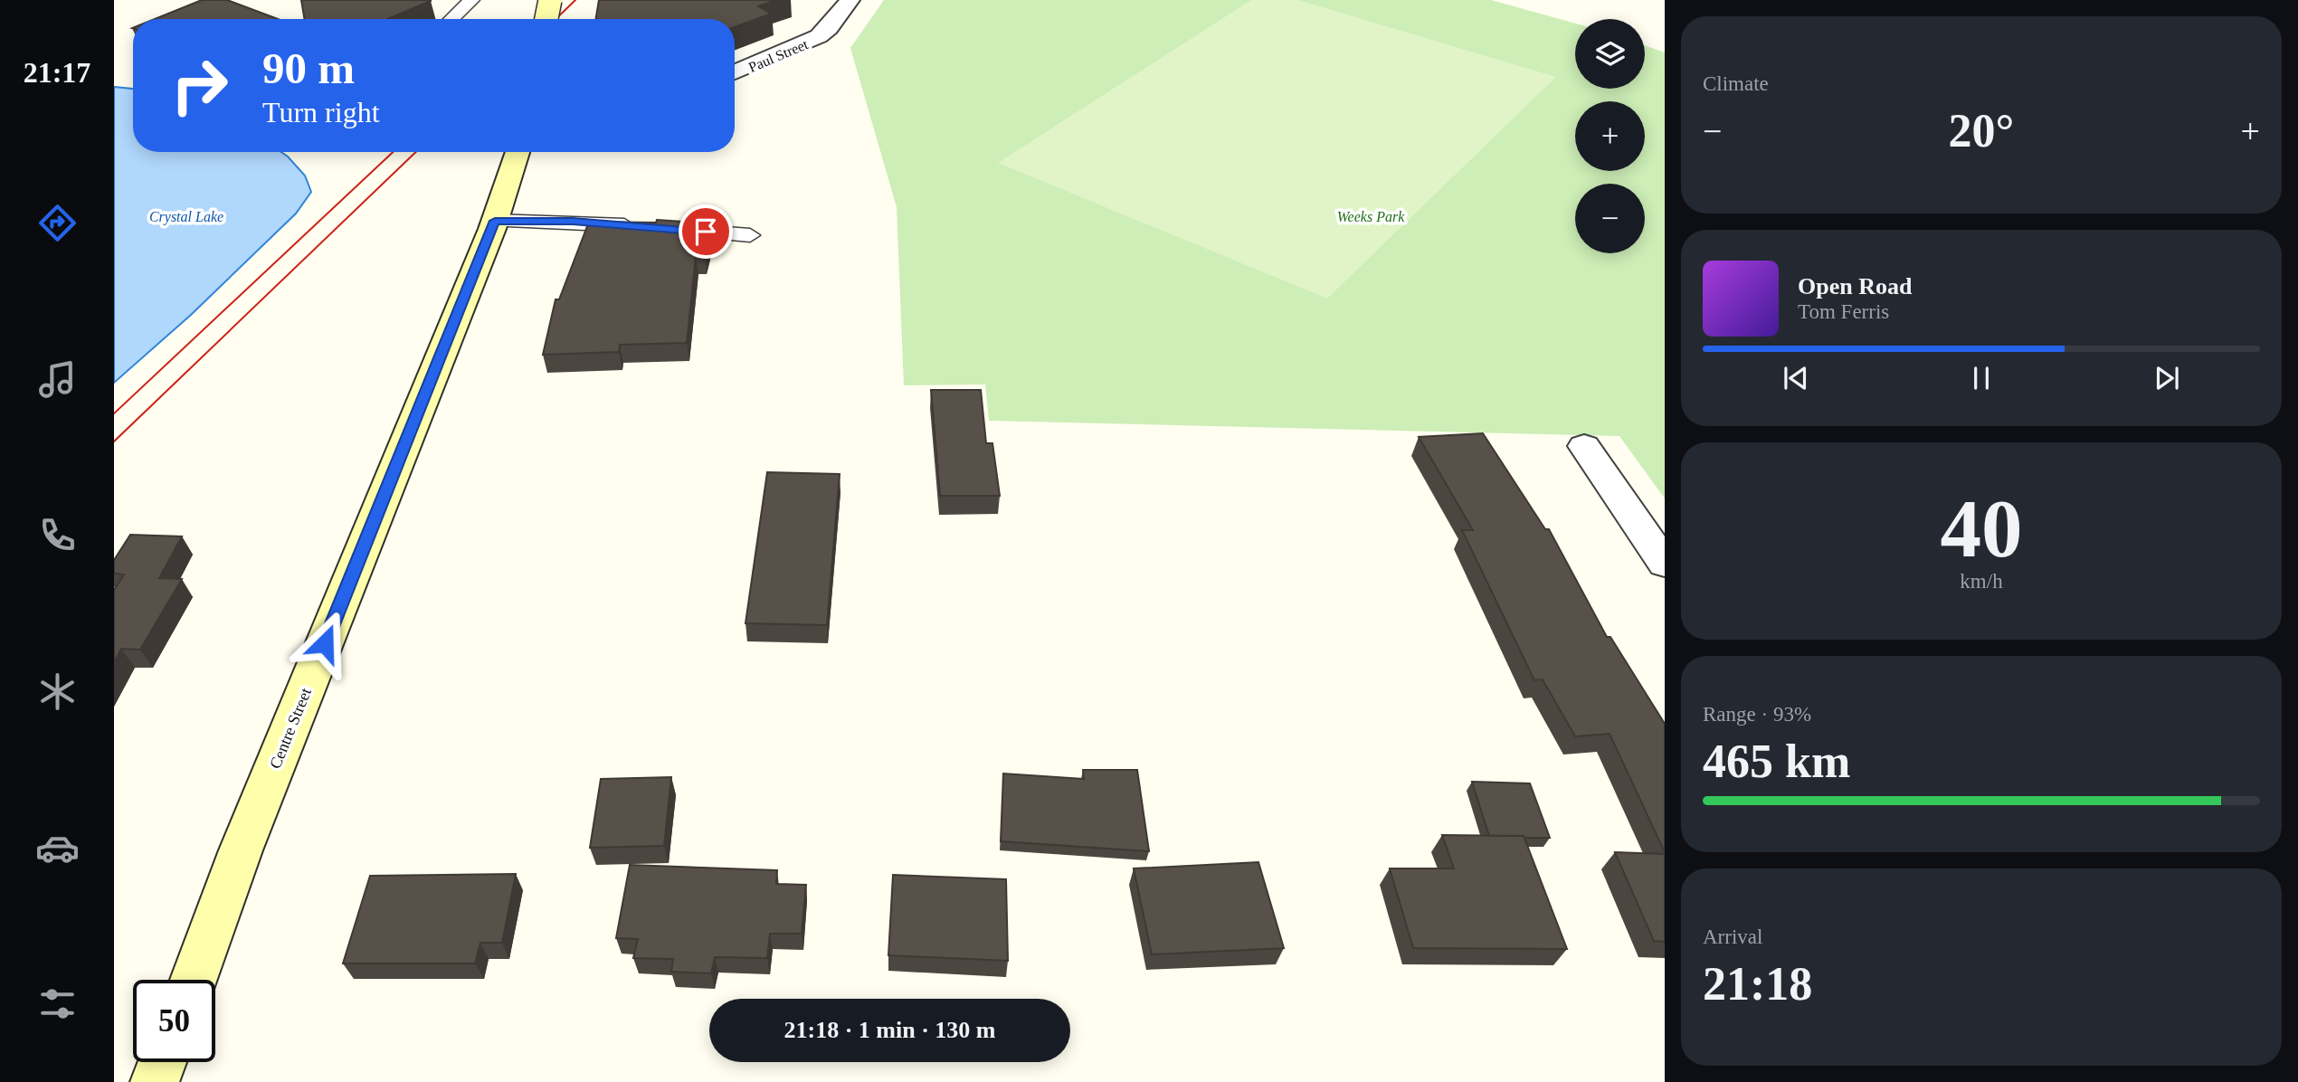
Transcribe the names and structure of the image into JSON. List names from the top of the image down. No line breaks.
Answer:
{"streets":{"main road":["Centre Street"],"street":["Paul Street"]},"water":["Crystal Lake"],"parks":["Weeks Park"],"page":{"tabs":"21:17","tile":["Climate",["40","km/h"],["Range · 93%","465 km"],["Arrival","21:18"]],"map_buttons":["+","−"],"turn":["90 m","Turn right"],"heat":["−","20°","+"],"song":["Open Road","Tom Ferris"],"limit":"50","trip":"21:18 · 1 min · 130 m"}}
